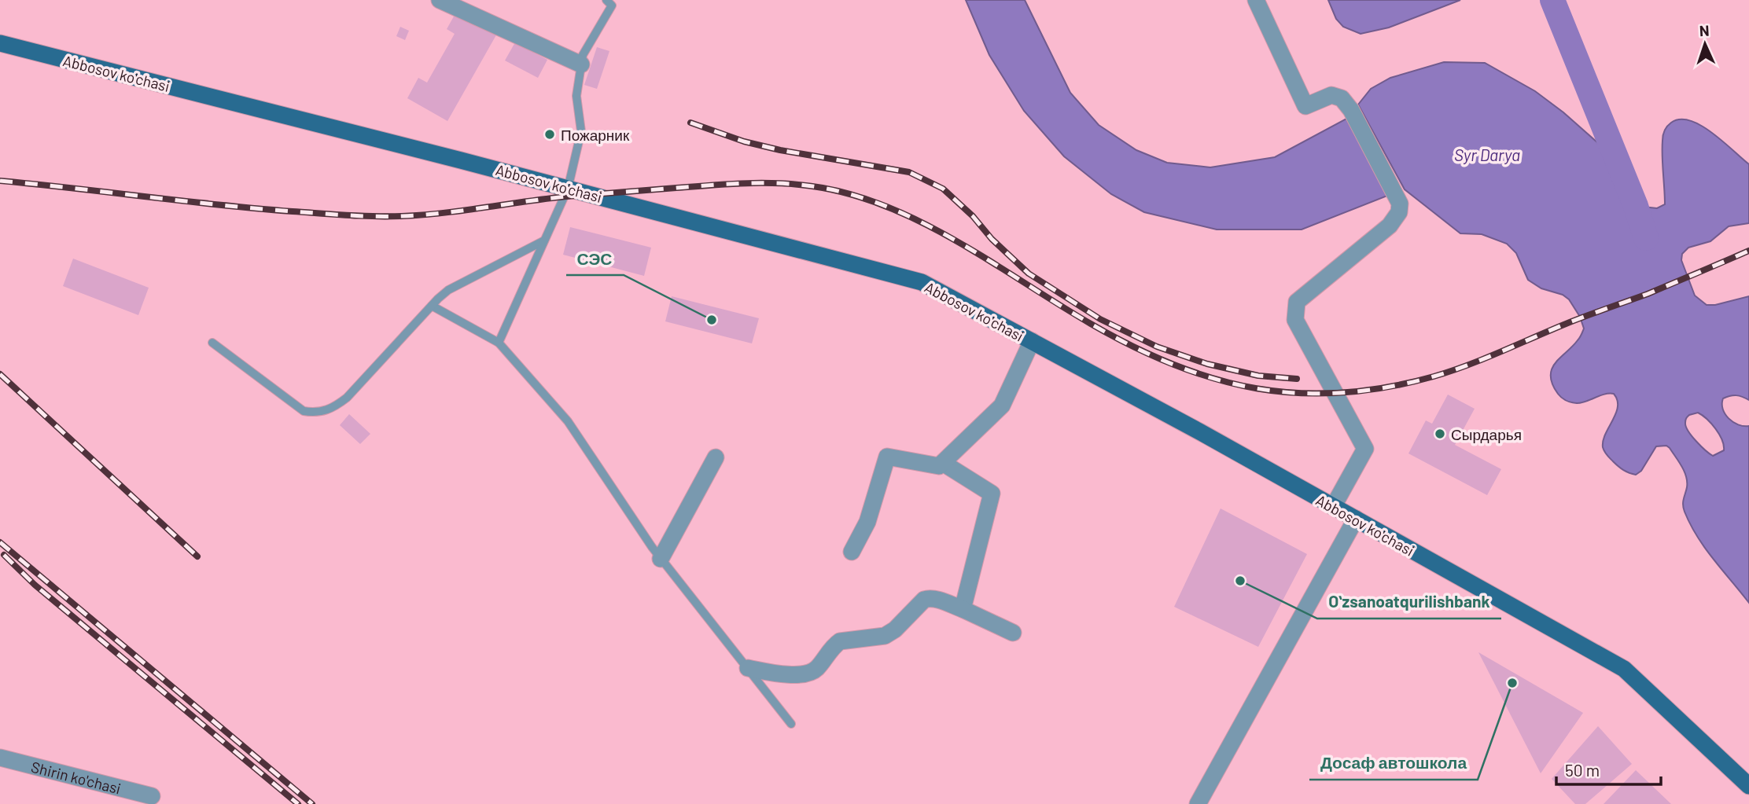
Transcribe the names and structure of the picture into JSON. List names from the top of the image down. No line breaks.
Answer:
{"streets":{"main road":["Abbosov ko'chasi"],"street":["Shirin ko'chasi"]},"water":["Syr Darya"],"places":["Пожарник","СЭС","Сырдарья","Oʻzsanoatqurilishbank","Досаф автошкола"],"scale_bar":"50 m","north":"top"}
